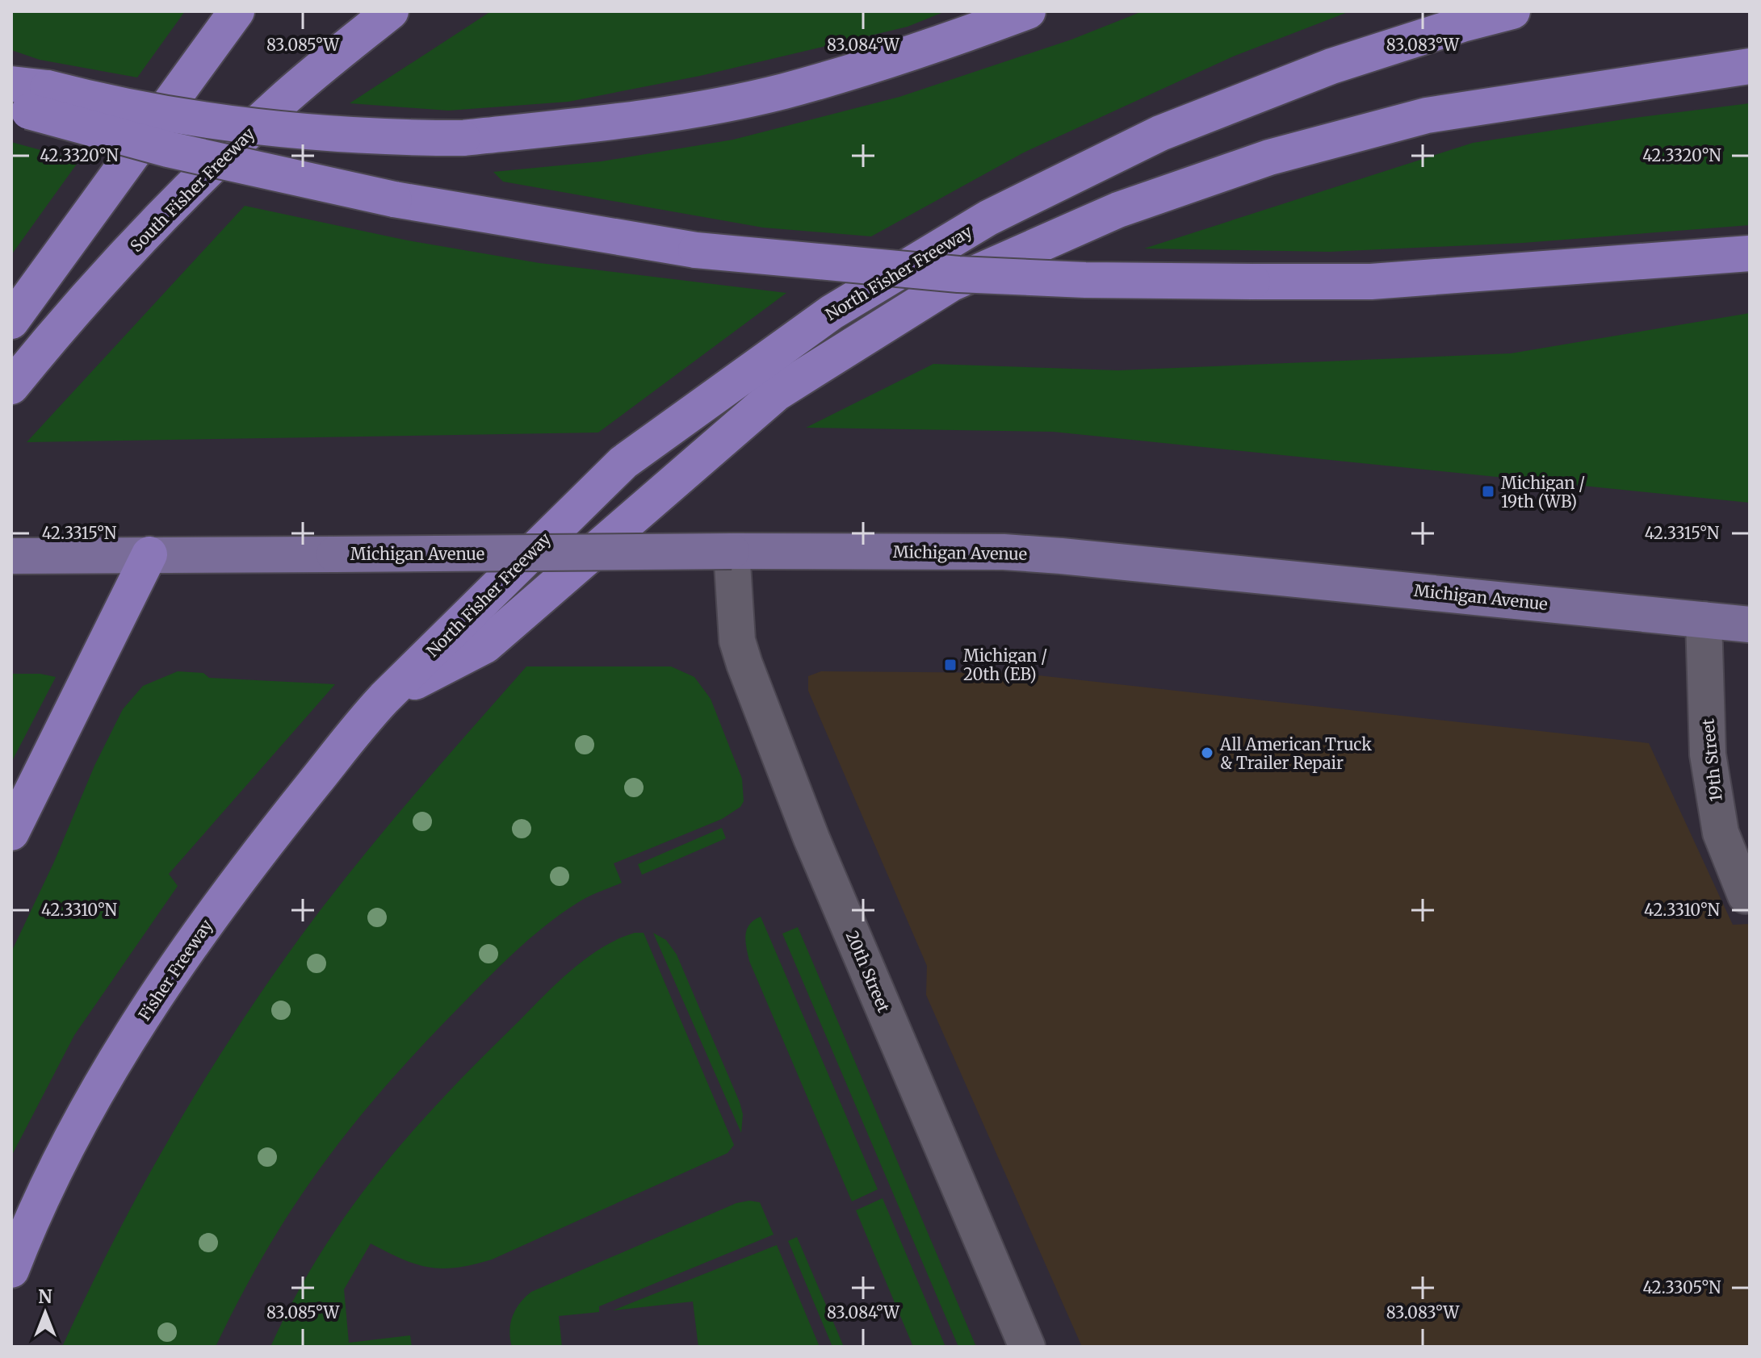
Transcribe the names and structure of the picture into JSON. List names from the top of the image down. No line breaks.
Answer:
{"streets":{"highway":["South Fisher Freeway","North Fisher Freeway","Fisher Freeway"],"main road":["Michigan Avenue"],"street":["19th Street","20th Street"]},"crossings":[["North Fisher Freeway","Fisher Freeway"],["Michigan Avenue","19th Street"],["Michigan Avenue","20th Street"]],"places":{"transit":["Michigan / 19th (WB)","Michigan / 20th (EB)"],"other":["All American Truck & Trailer Repair"]},"north":"top","coordinates":["83.085°W","83.084°W","83.083°W","42.3320°N","42.3315°N","42.3310°N","42.3305°N"]}
